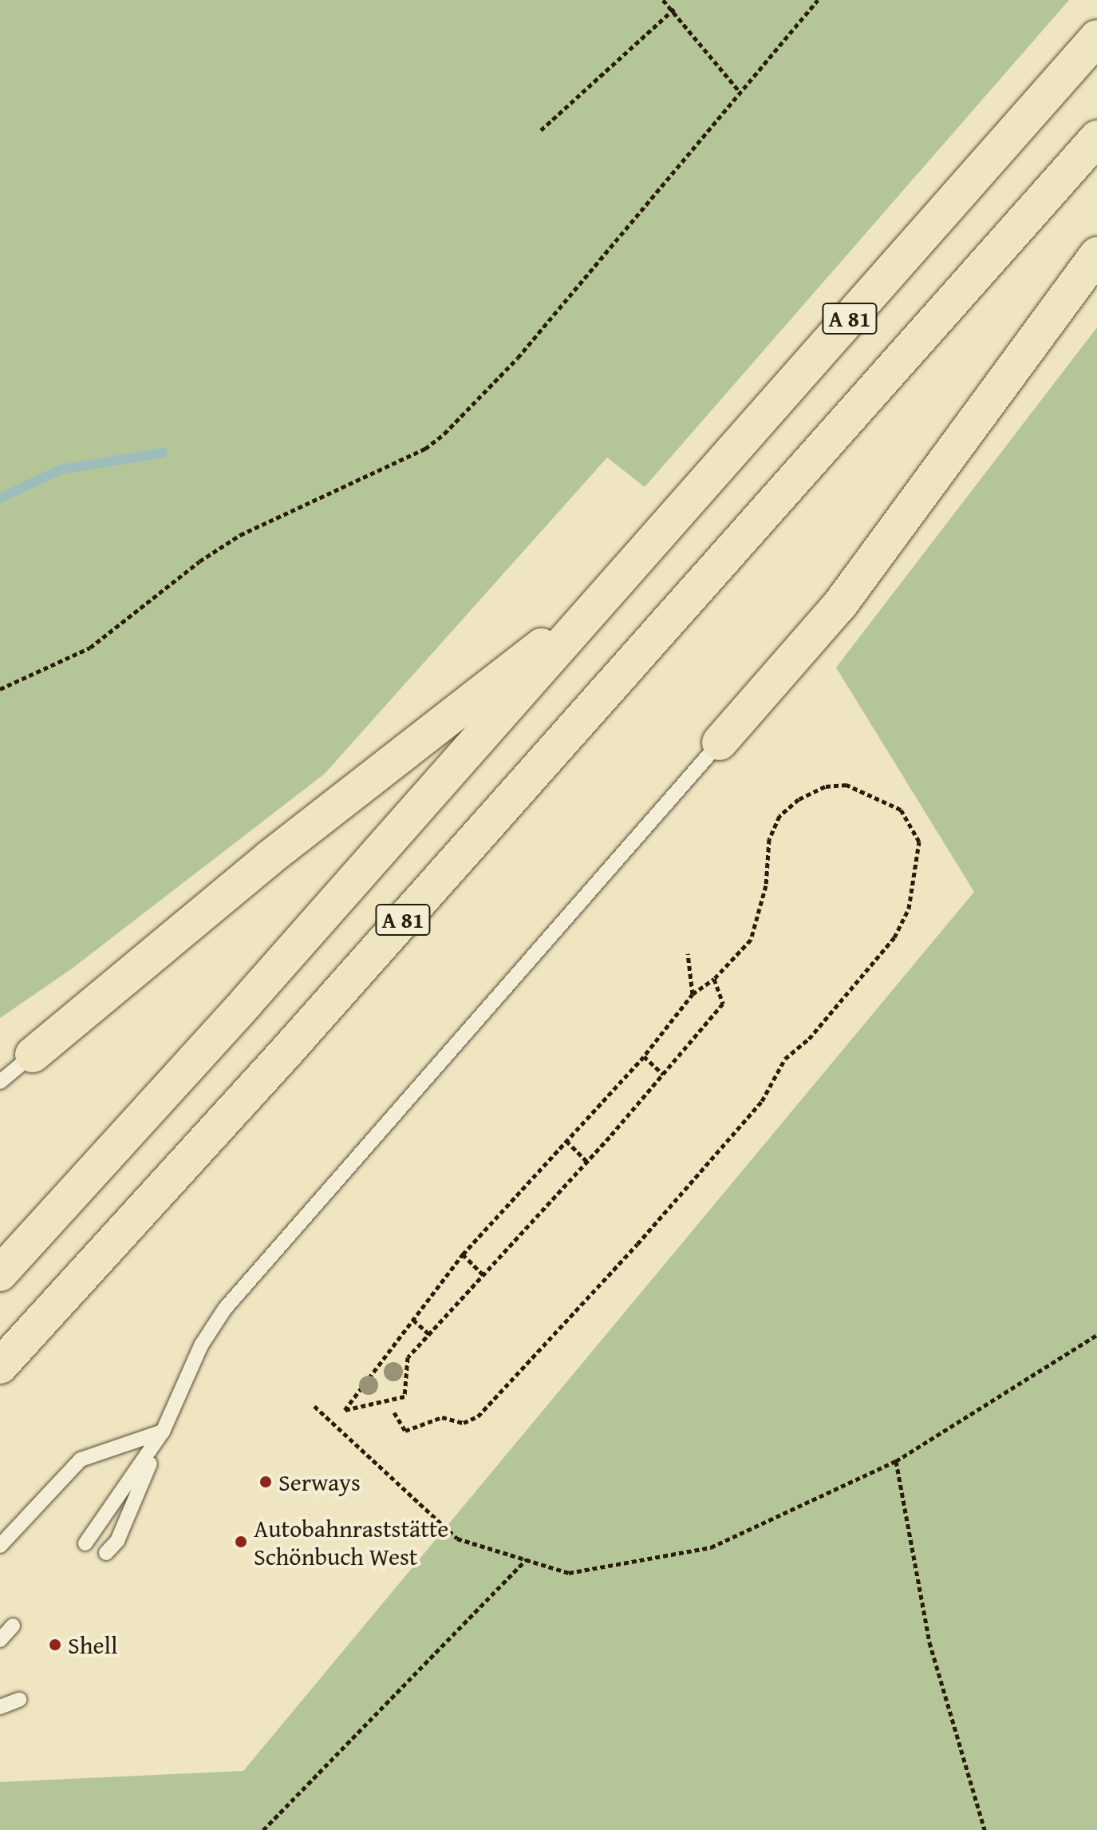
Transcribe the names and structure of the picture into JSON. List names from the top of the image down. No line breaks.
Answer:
{"streets":{"highway":["A 81"]},"places":["Serways","Autobahnraststätte Schönbuch West","Shell"]}
